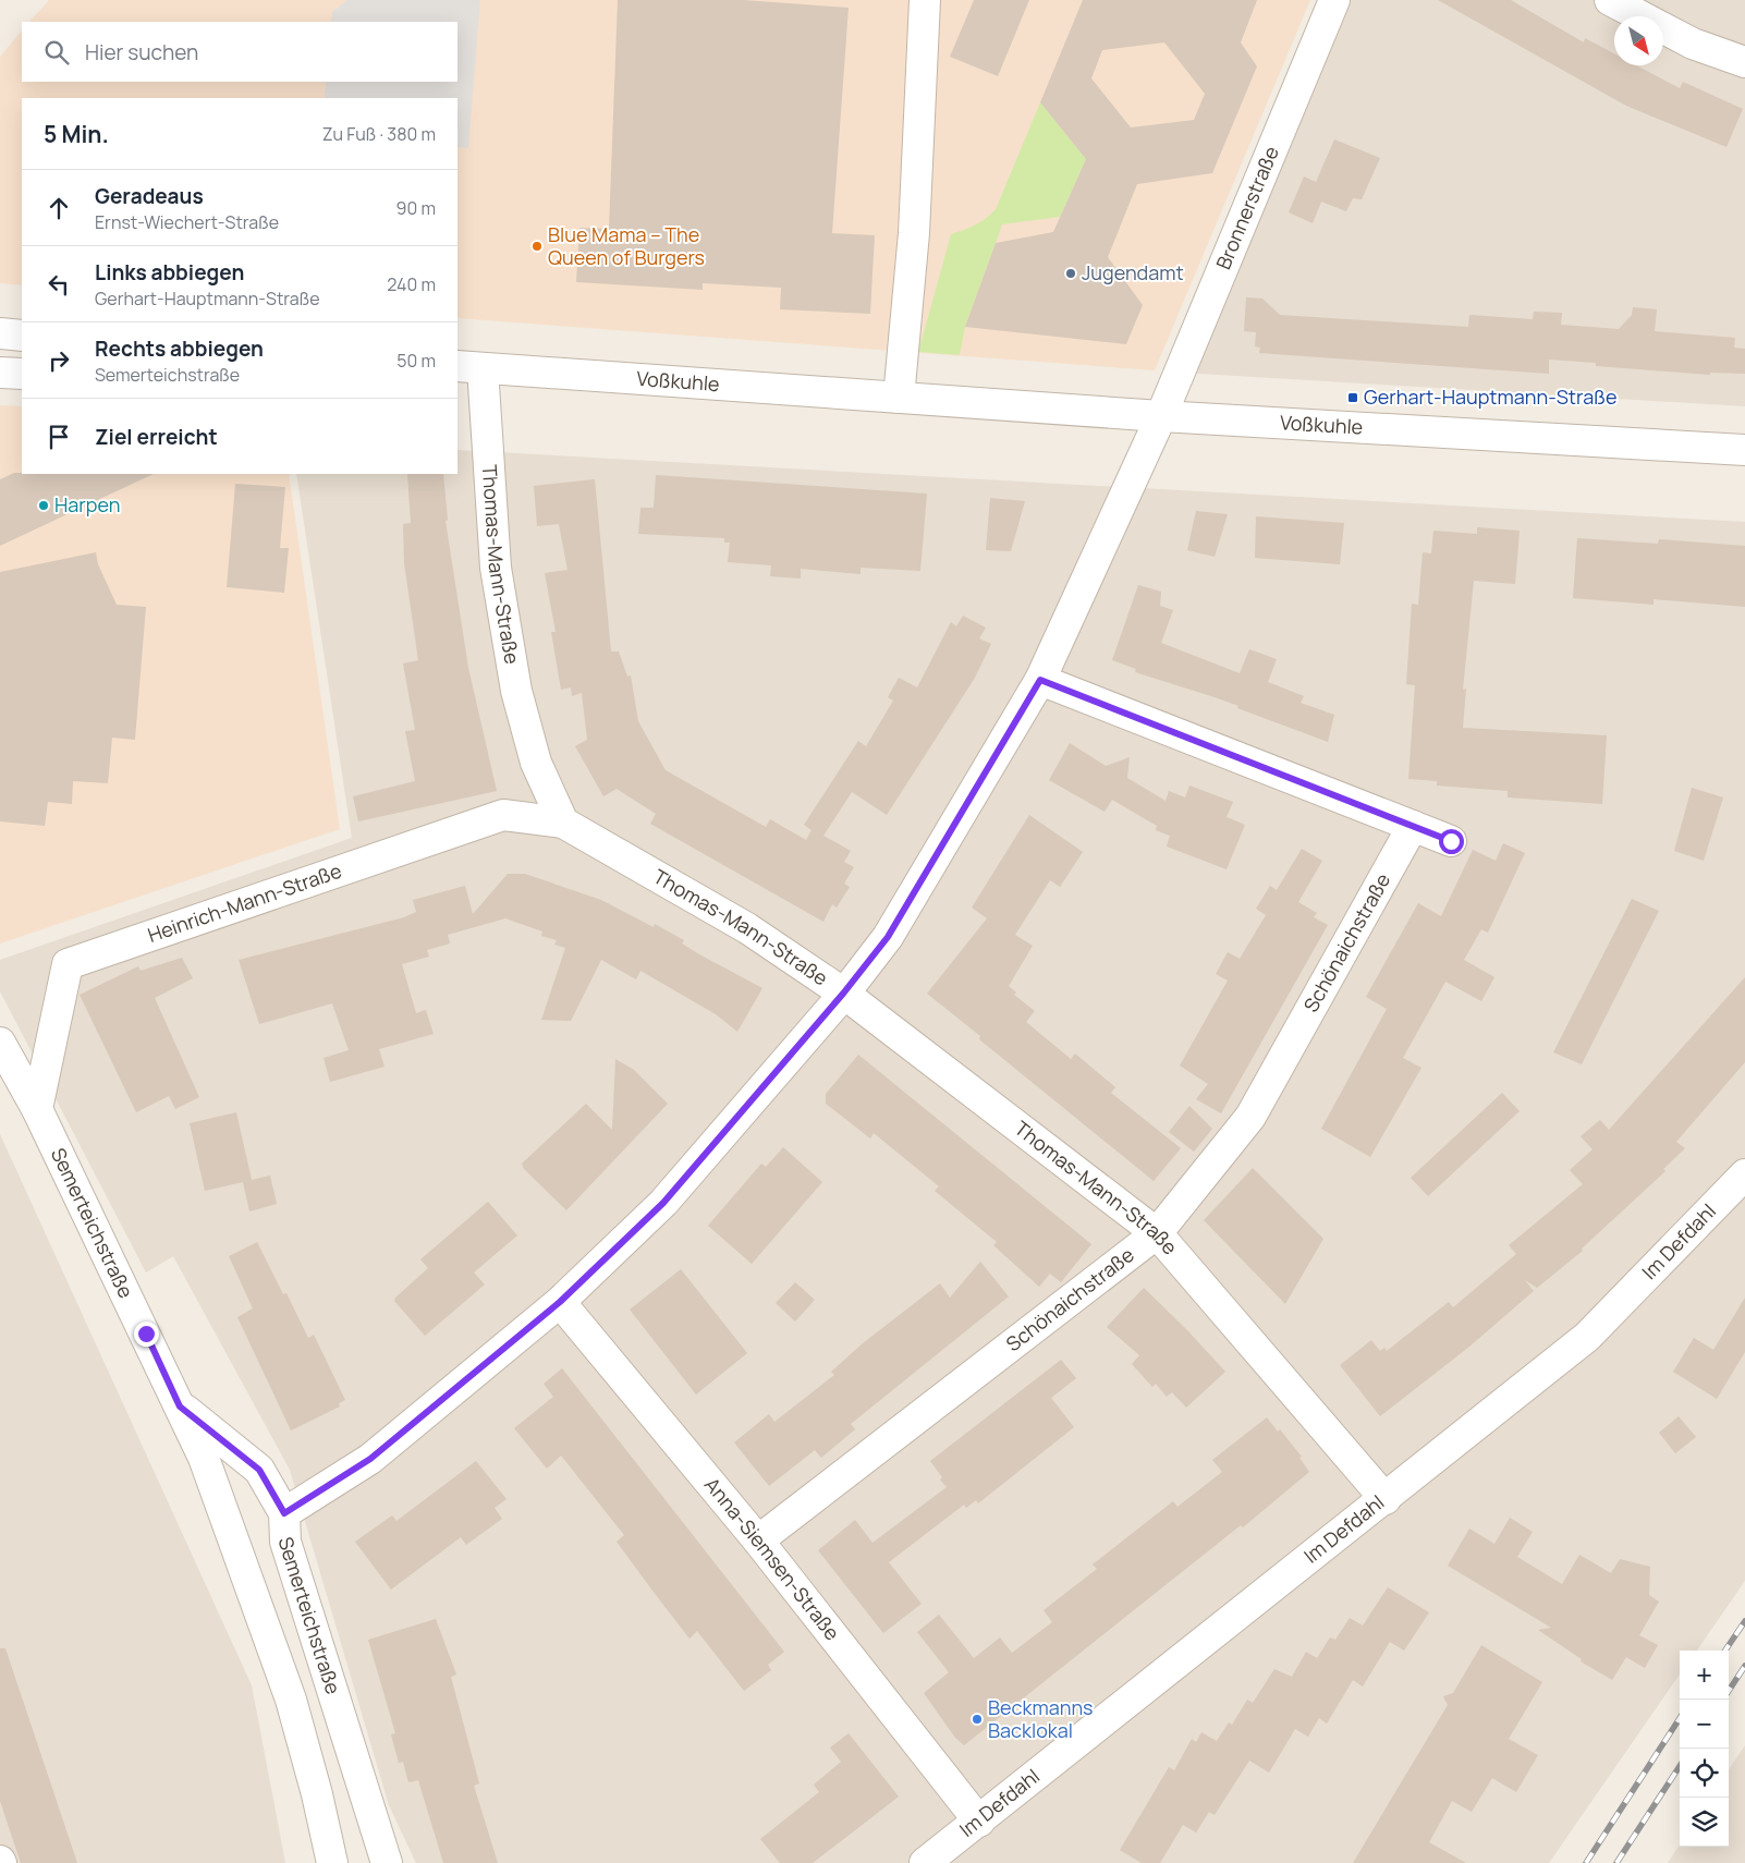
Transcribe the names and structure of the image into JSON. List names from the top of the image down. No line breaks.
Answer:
{"streets":{"street":["Bronnerstraße","Voßkuhle","Thomas-Mann-Straße","Heinrich-Mann-Straße","Schönaichstraße","Semerteichstraße","Im Defdahl","Anna-Siemsen-Straße"]},"crossings":[["Bronnerstraße","Voßkuhle"],["Voßkuhle","Thomas-Mann-Straße"],["Thomas-Mann-Straße","Heinrich-Mann-Straße"],["Thomas-Mann-Straße","Schönaichstraße"],["Thomas-Mann-Straße","Im Defdahl"],["Heinrich-Mann-Straße","Semerteichstraße"],["Schönaichstraße","Anna-Siemsen-Straße"],["Im Defdahl","Anna-Siemsen-Straße"]],"places":{"other":["Blue Mama – The Queen of Burgers","Jugendamt","Harpen","Beckmanns Backlokal"],"transit":["Gerhart-Hauptmann-Straße"]},"north":"bottom right","page":{"search":"Hier suchen","heading":["5 Min.","Zu Fuß · 380 m"],"list":[["Geradeaus","Ernst-Wiechert-Straße","90 m"],["Links abbiegen","Gerhart-Hauptmann-Straße","240 m"],["Rechts abbiegen","Semerteichstraße","50 m"],"Ziel erreicht"],"map_buttons":["+","−"]}}
